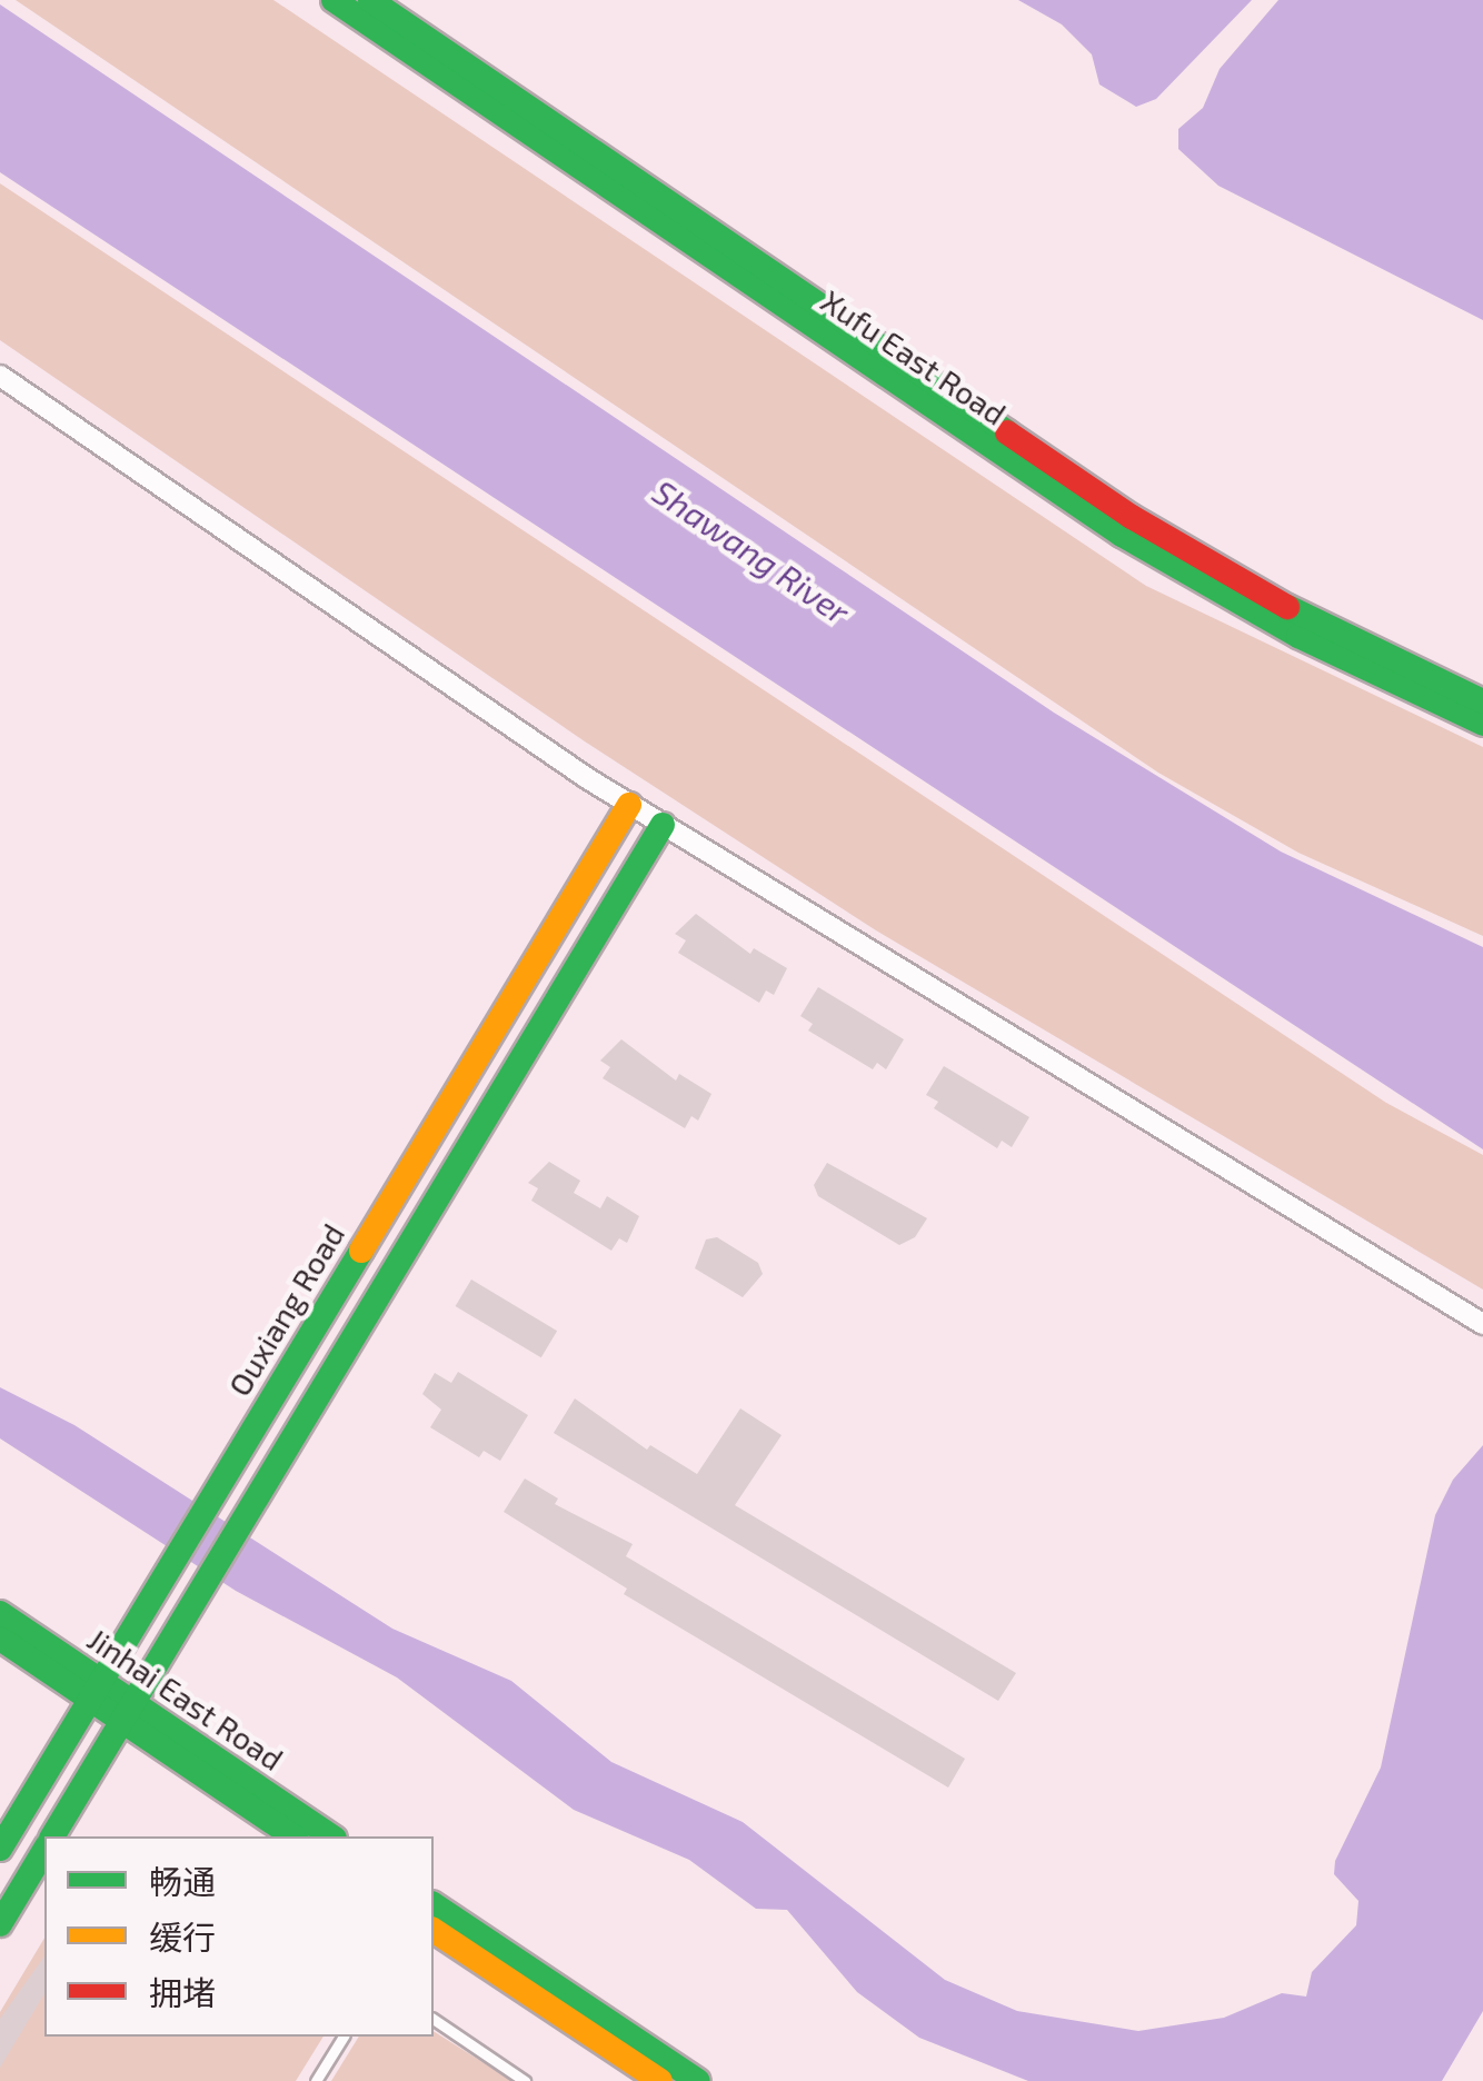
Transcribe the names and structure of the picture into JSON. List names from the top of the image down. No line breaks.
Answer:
{"streets":{"main road":["Xufu East Road","Ouxiang Road","Jinhai East Road"]},"crossings":[["Ouxiang Road","Jinhai East Road"]],"water":["Shawang River"],"legend":["畅通","缓行","拥堵"]}
